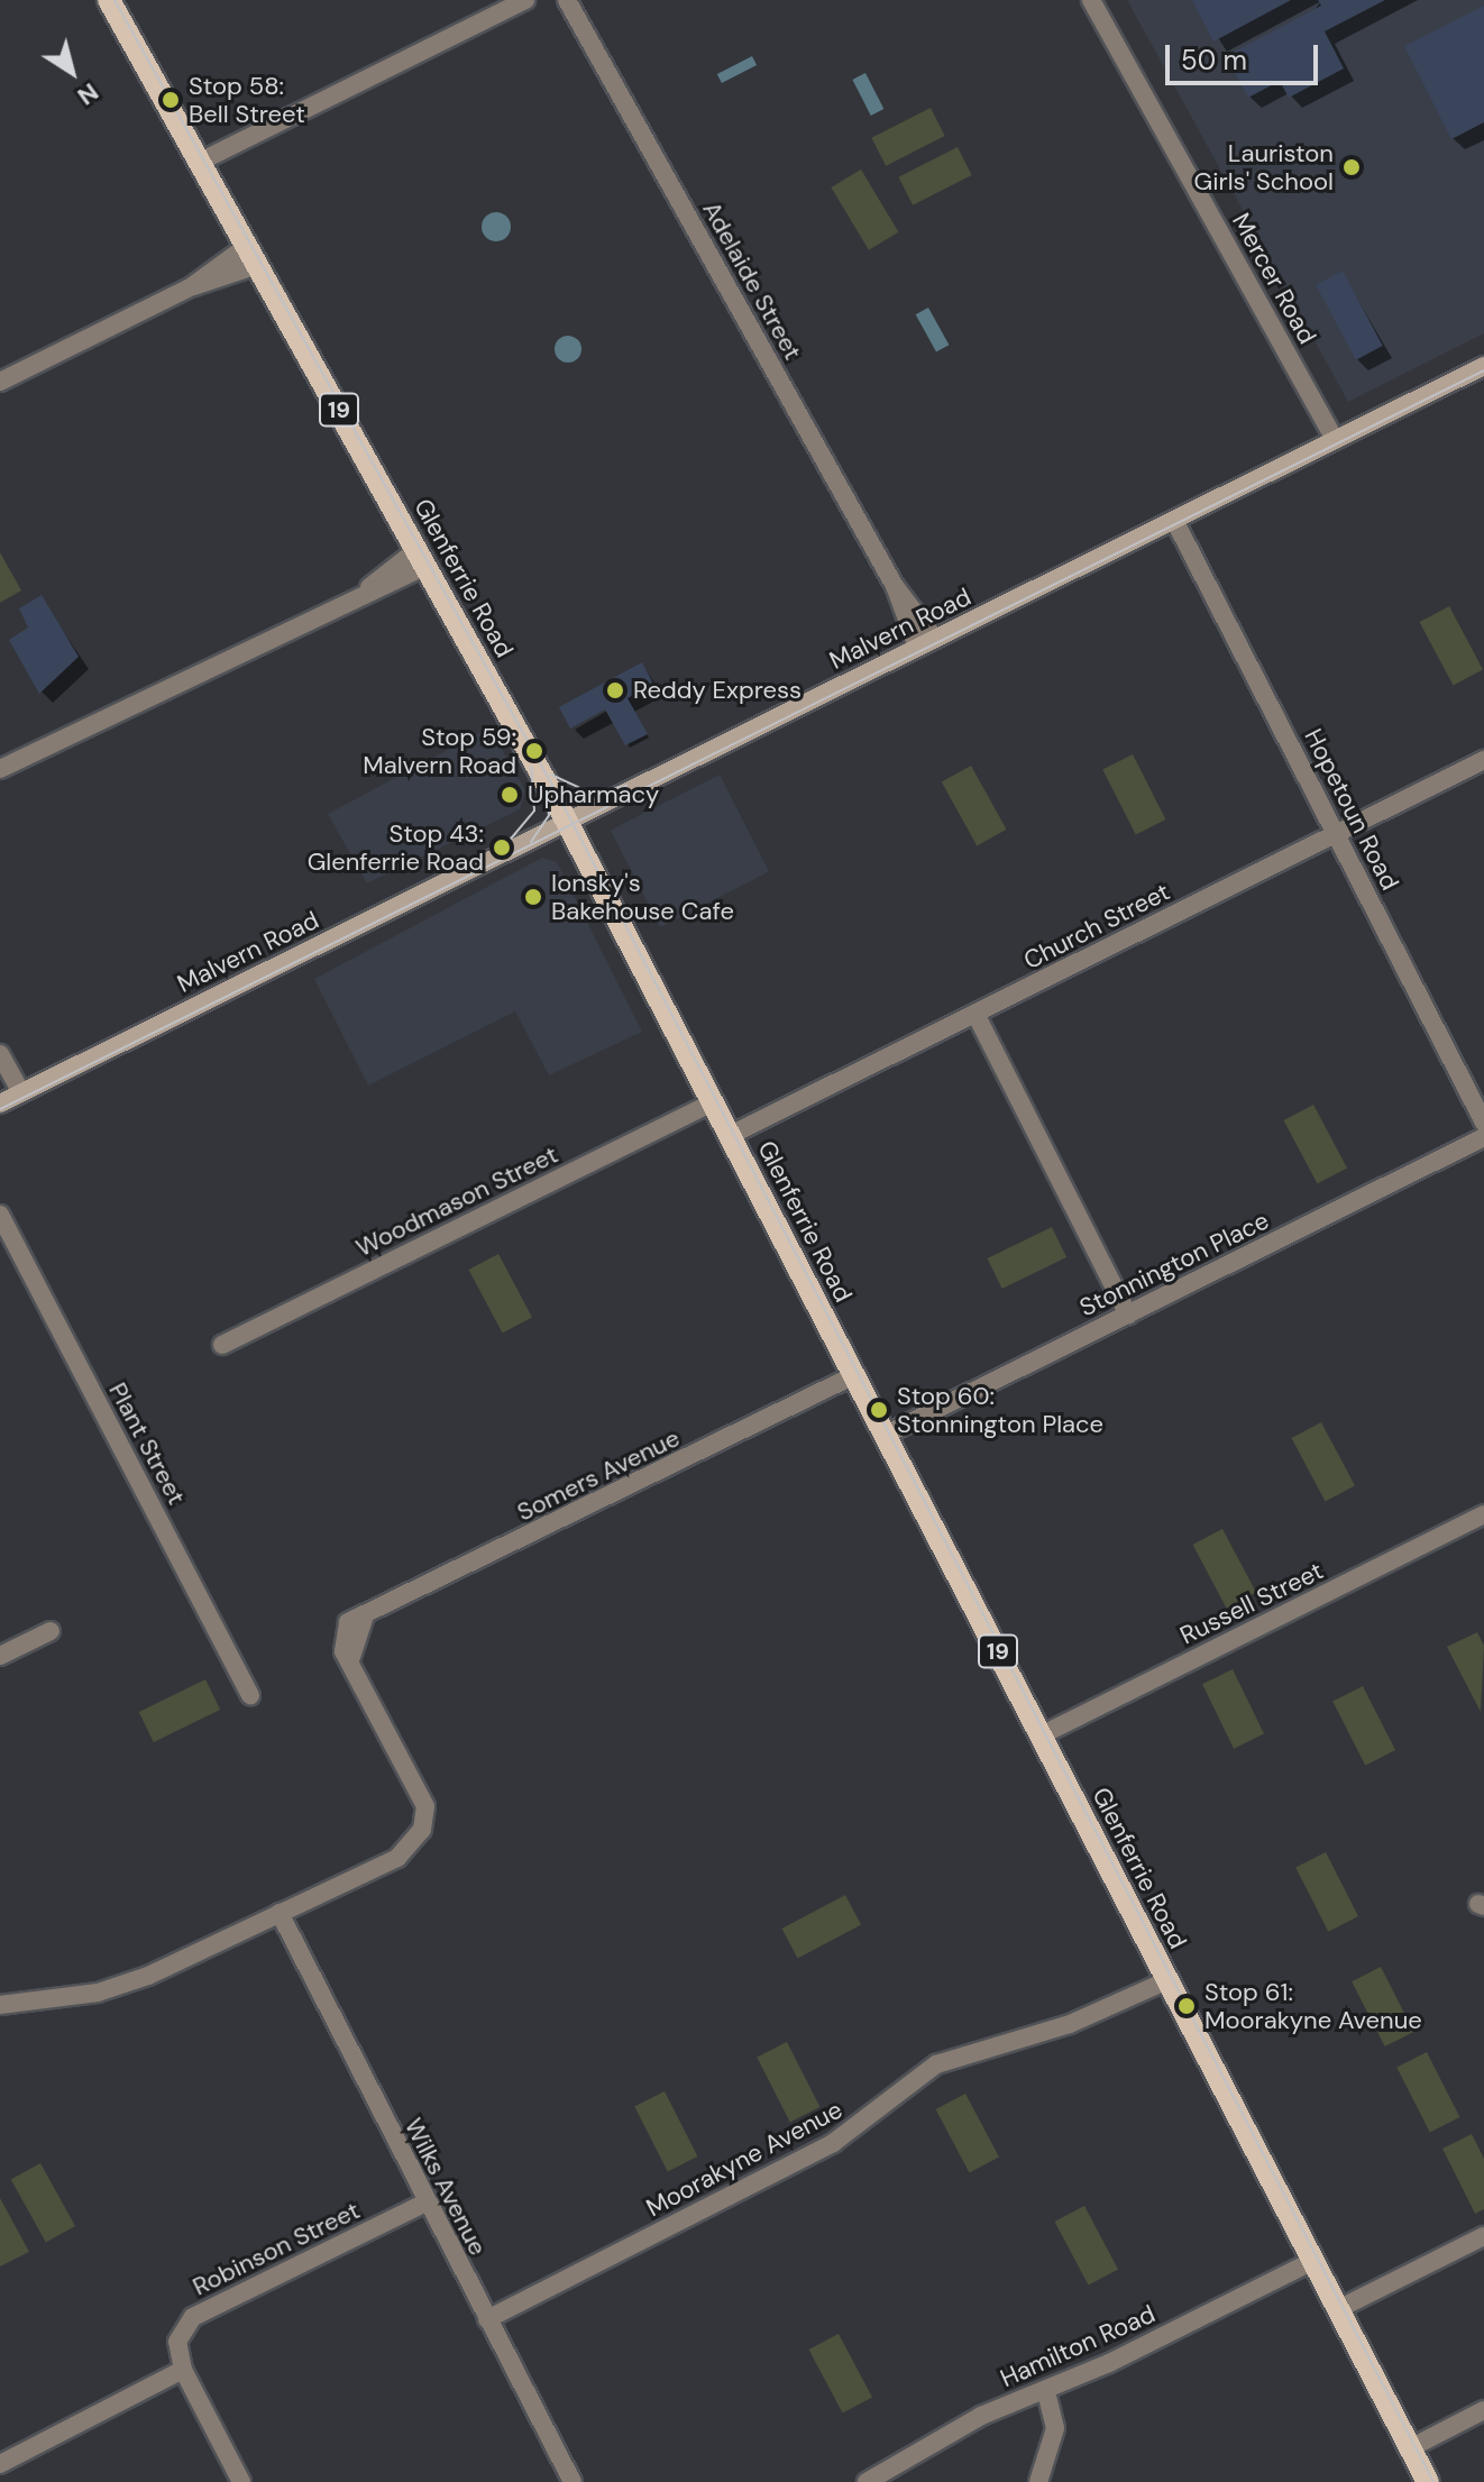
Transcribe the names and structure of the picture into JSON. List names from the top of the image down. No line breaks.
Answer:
{"streets":{"main road":["19","Glenferrie Road","Malvern Road"],"street":["Mercer Road","Adelaide Street","Hopetoun Road","Church Street","Woodmason Street","Stonnington Place","Plant Street","Somers Avenue","Russell Street","Moorakyne Avenue","Wilks Avenue","Robinson Street","Hamilton Road"]},"crossings":[["Mercer Road","Malvern Road"],["Adelaide Street","Malvern Road"],["Glenferrie Road","Malvern Road"],["Glenferrie Road","Church Street"],["Glenferrie Road","Woodmason Street"],["Glenferrie Road","Stonnington Place"],["Glenferrie Road","Somers Avenue"],["Glenferrie Road","Russell Street"],["Glenferrie Road","Moorakyne Avenue"],["Glenferrie Road","Hamilton Road"],["Malvern Road","Hopetoun Road"],["Hopetoun Road","Church Street"],["Somers Avenue","Wilks Avenue"],["Moorakyne Avenue","Wilks Avenue"],["Wilks Avenue","Robinson Street"]],"places":["Stop 58: Bell Street","Lauriston Girls' School","Reddy Express","Stop 59: Malvern Road","Upharmacy","Stop 43: Glenferrie Road","Ionsky's Bakehouse Cafe","Stop 60: Stonnington Place","Stop 61: Moorakyne Avenue"],"scale_bar":"50 m","north":"bottom right"}
